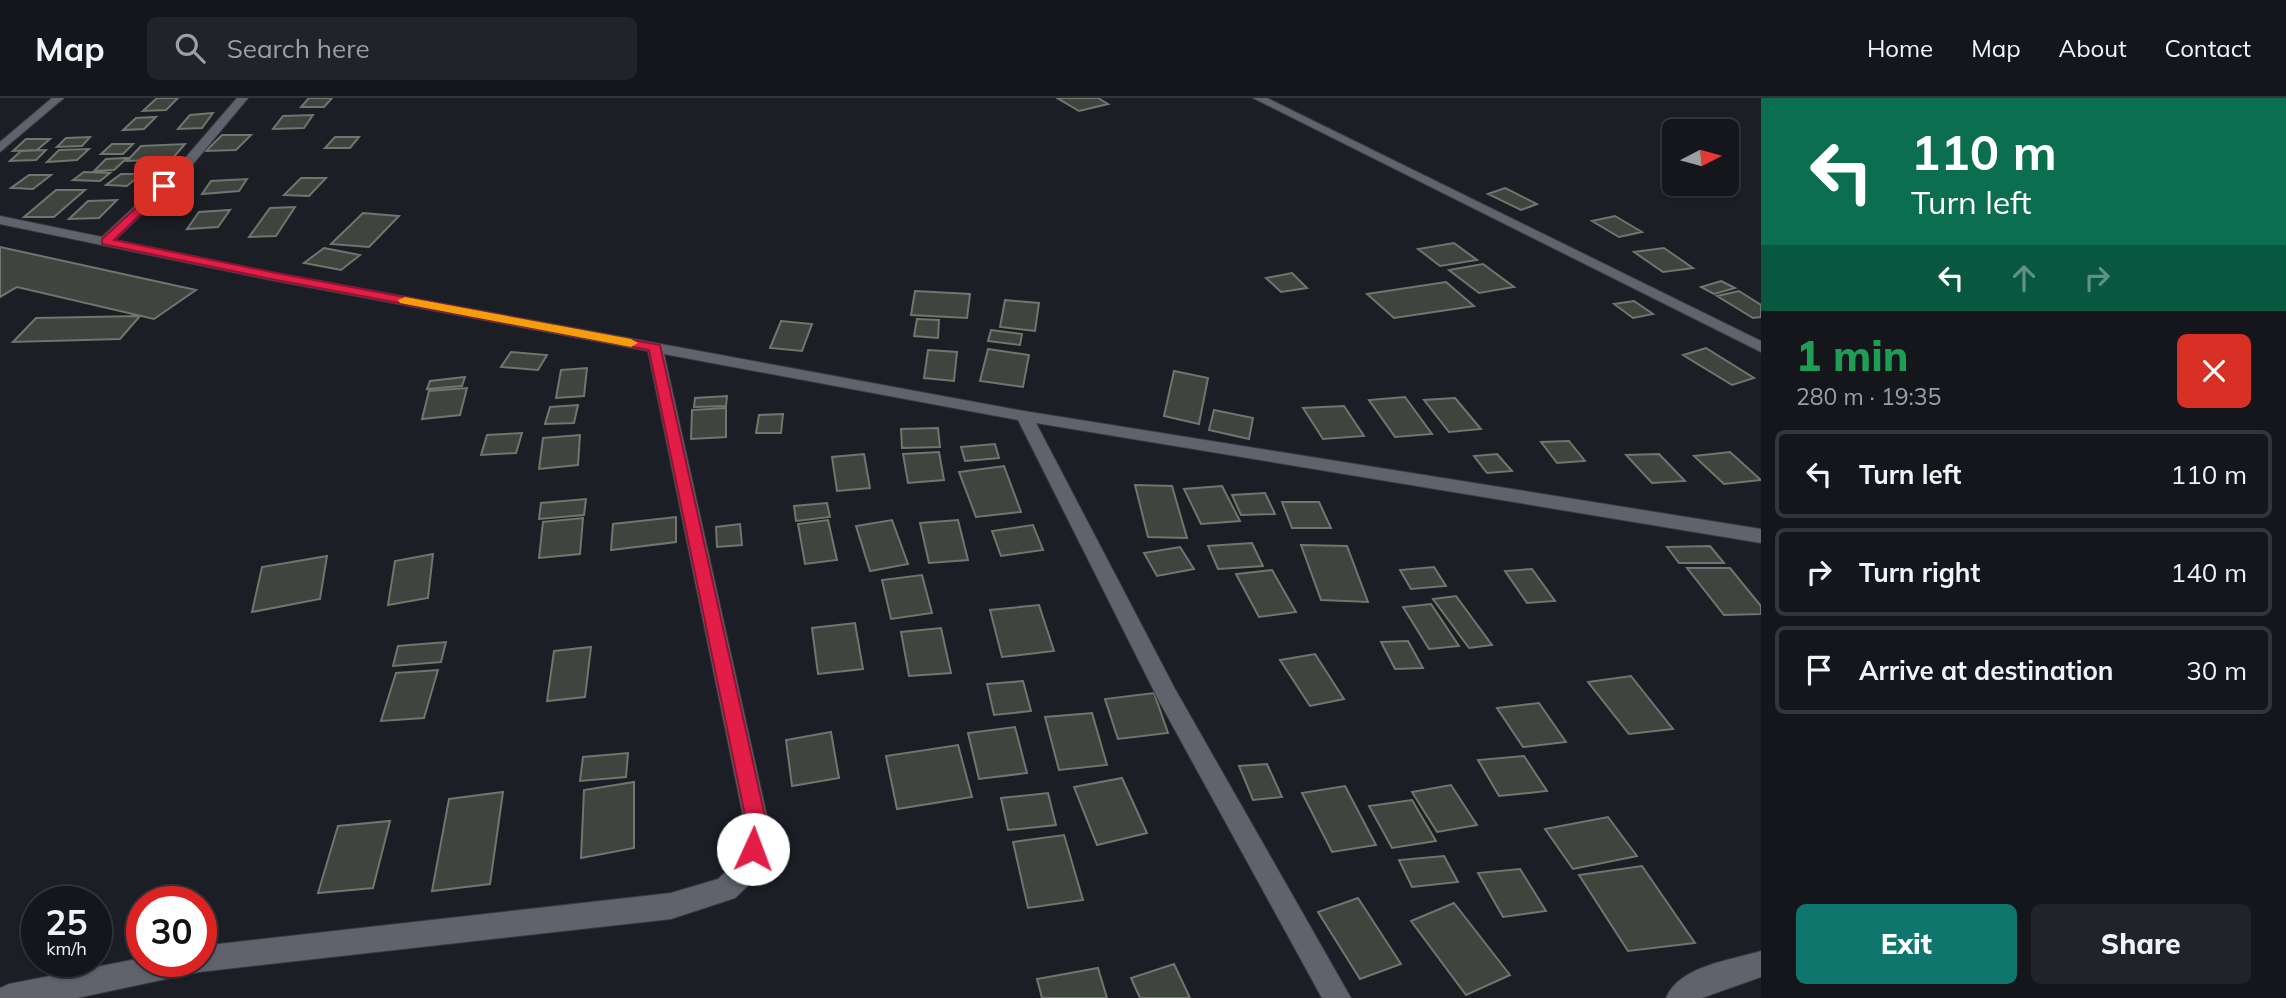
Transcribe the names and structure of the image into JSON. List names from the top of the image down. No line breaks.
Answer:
{"north":"right","page":{"header":"Map","search":"Search here","nav":["Home","Map","About","Contact"],"turn":["110 m","Turn left"],"heading":["1 min","280 m · 19:35"],"list":[{"name":"Turn left","value":"110 m"},{"name":"Turn right","value":"140 m"},{"name":"Arrive at destination","value":"30 m"}],"speed":"25 km/h","limit":"30","buttons":["Exit","Share"]}}
